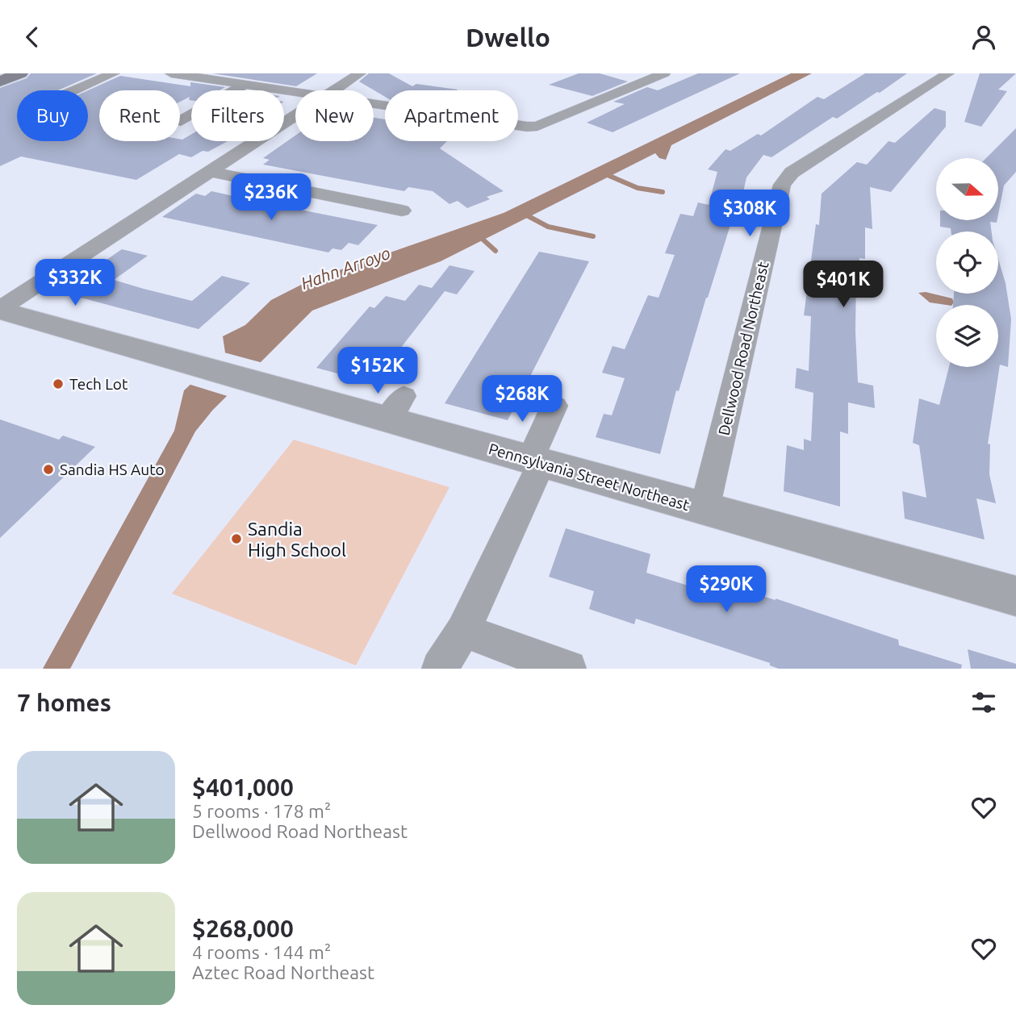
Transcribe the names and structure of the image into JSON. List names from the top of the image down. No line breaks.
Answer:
{"streets":{"street":["Dellwood Road Northeast","Pennsylvania Street Northeast"]},"crossings":[["Dellwood Road Northeast","Pennsylvania Street Northeast"]],"water":["Hahn Arroyo"],"places":["Tech Lot","Sandia HS Auto","Sandia High School"],"north":"right","page":{"header":"Dwello","chip":["Buy","Rent","Filters","New","Apartment"],"price":["$236K","$308K","$332K","$401K","$152K","$268K","$290K"],"heading":"7 homes","list":[{"name":"$401,000","note":"5 rooms · 178 m² · Dellwood Road Northeast"},{"name":"$268,000","note":"4 rooms · 144 m² · Aztec Road Northeast"}]}}
